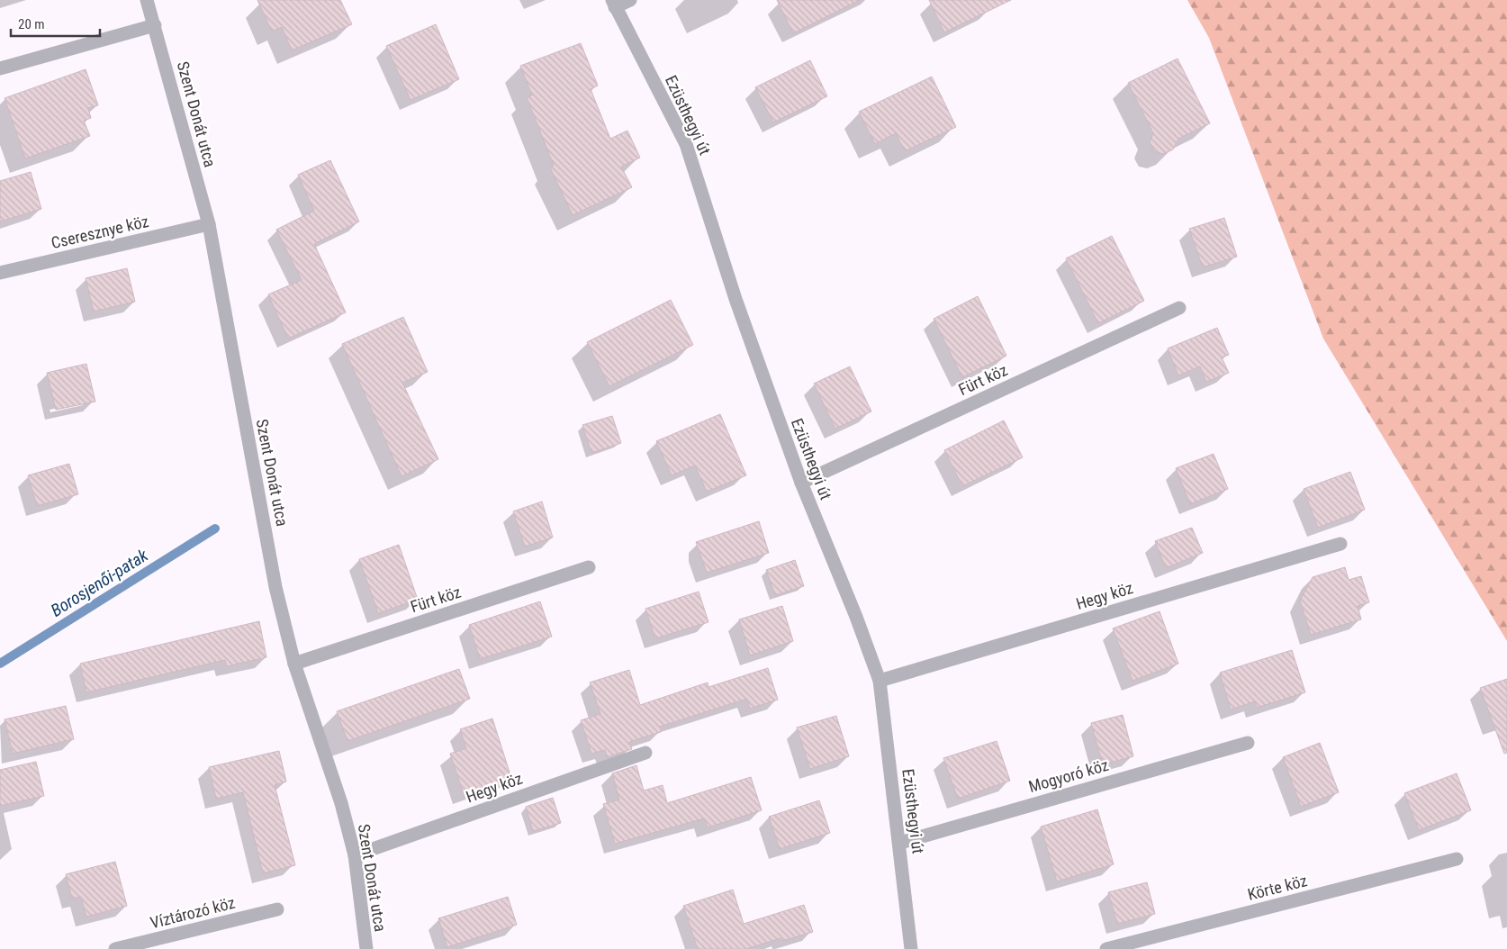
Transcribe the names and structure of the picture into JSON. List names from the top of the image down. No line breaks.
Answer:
{"streets":{"street":["Szent Donát utca","Ezüsthegyi út","Cseresznye köz","Fürt köz","Hegy köz","Mogyoró köz","Körte köz","Víztározó köz"]},"crossings":[["Szent Donát utca","Cseresznye köz"],["Szent Donát utca","Fürt köz"],["Szent Donát utca","Hegy köz"],["Ezüsthegyi út","Fürt köz"],["Ezüsthegyi út","Hegy köz"],["Ezüsthegyi út","Mogyoró köz"]],"water":["Borosjenői-patak"],"scale_bar":"20 m"}
